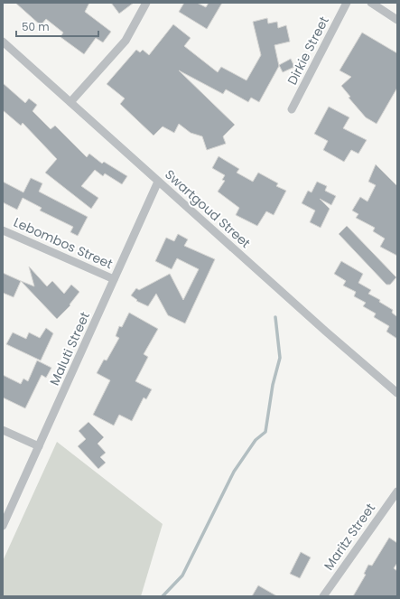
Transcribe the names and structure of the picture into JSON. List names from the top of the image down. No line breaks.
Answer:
{"streets":{"street":["Dirkie Street","Swartgoud Street","Lebombos Street","Maluti Street","Maritz Street"]},"crossings":[["Swartgoud Street","Maluti Street"],["Lebombos Street","Maluti Street"]],"scale_bar":"50 m"}
